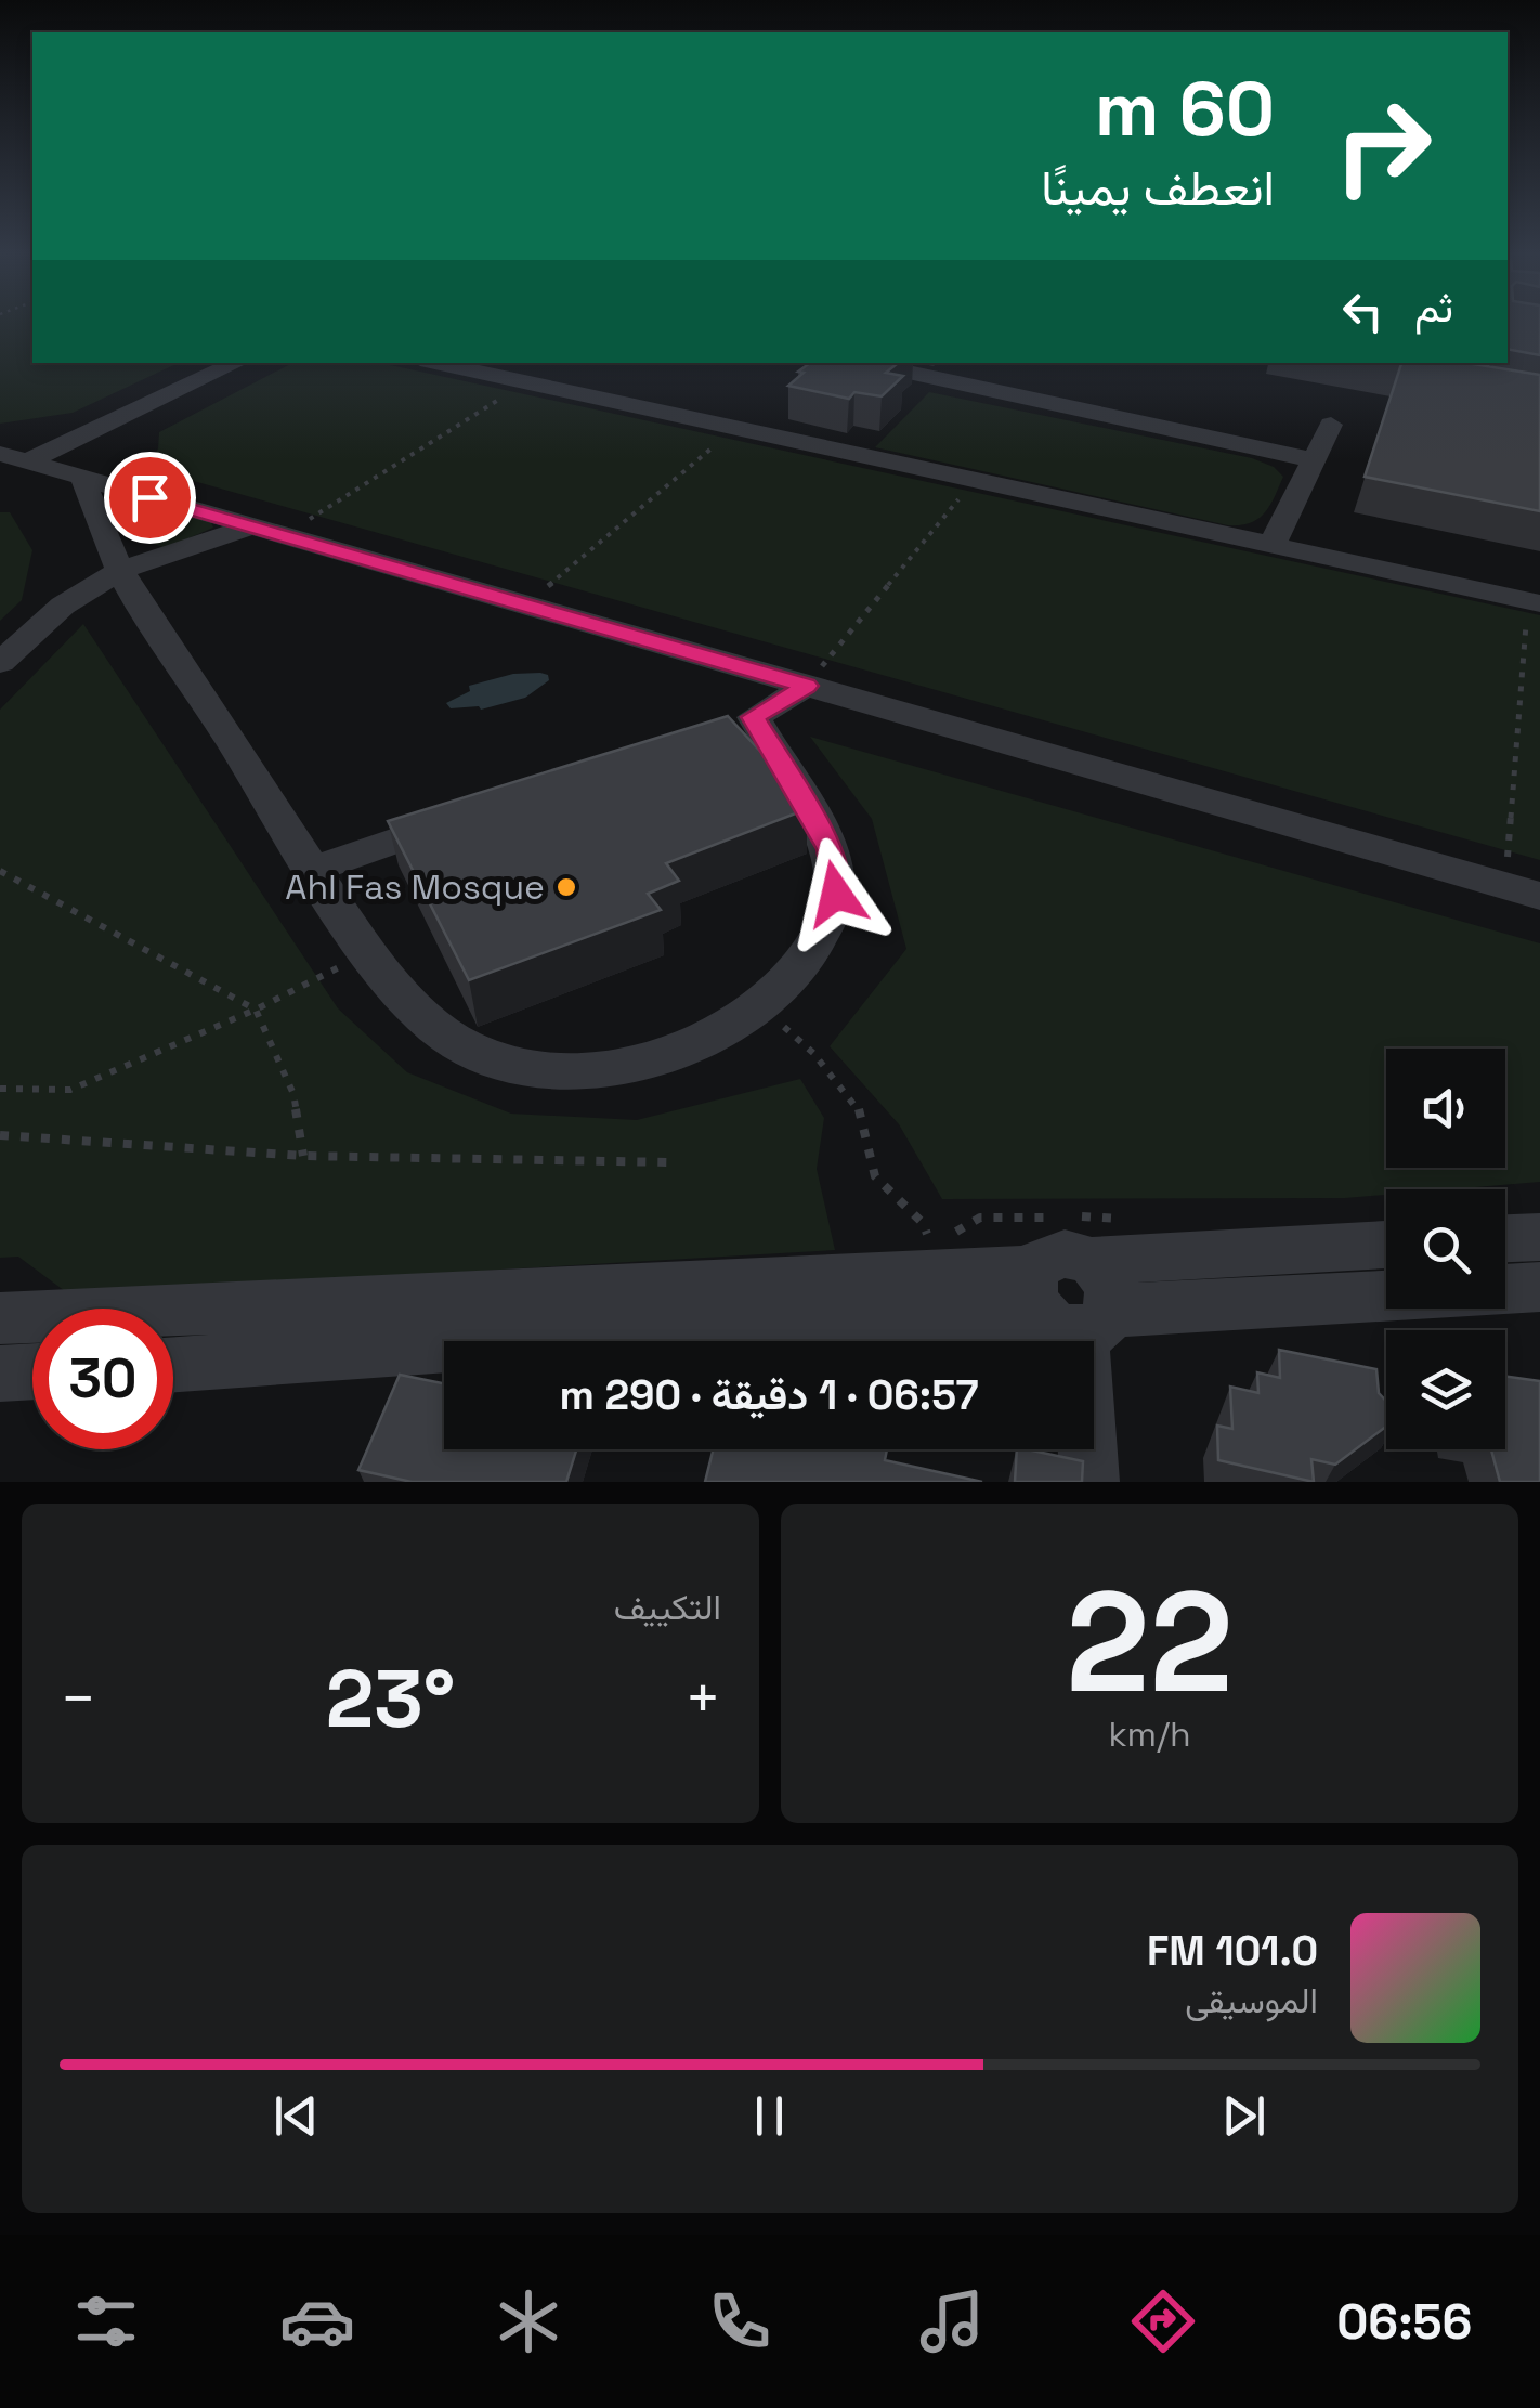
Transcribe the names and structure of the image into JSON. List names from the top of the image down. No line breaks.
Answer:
{"places":["Ahl Fas Mosque"],"page":{"turn":["60 m","انعطف يمينًا"],"then":"ثم","limit":"30","trip":"06:57 · 1 دقيقة · 290 m","tile":[["22","km/h"],"التكييف"],"heat":["−","23°","+"],"song":["101.0 FM","الموسيقى"],"tabs":"06:56"}}
